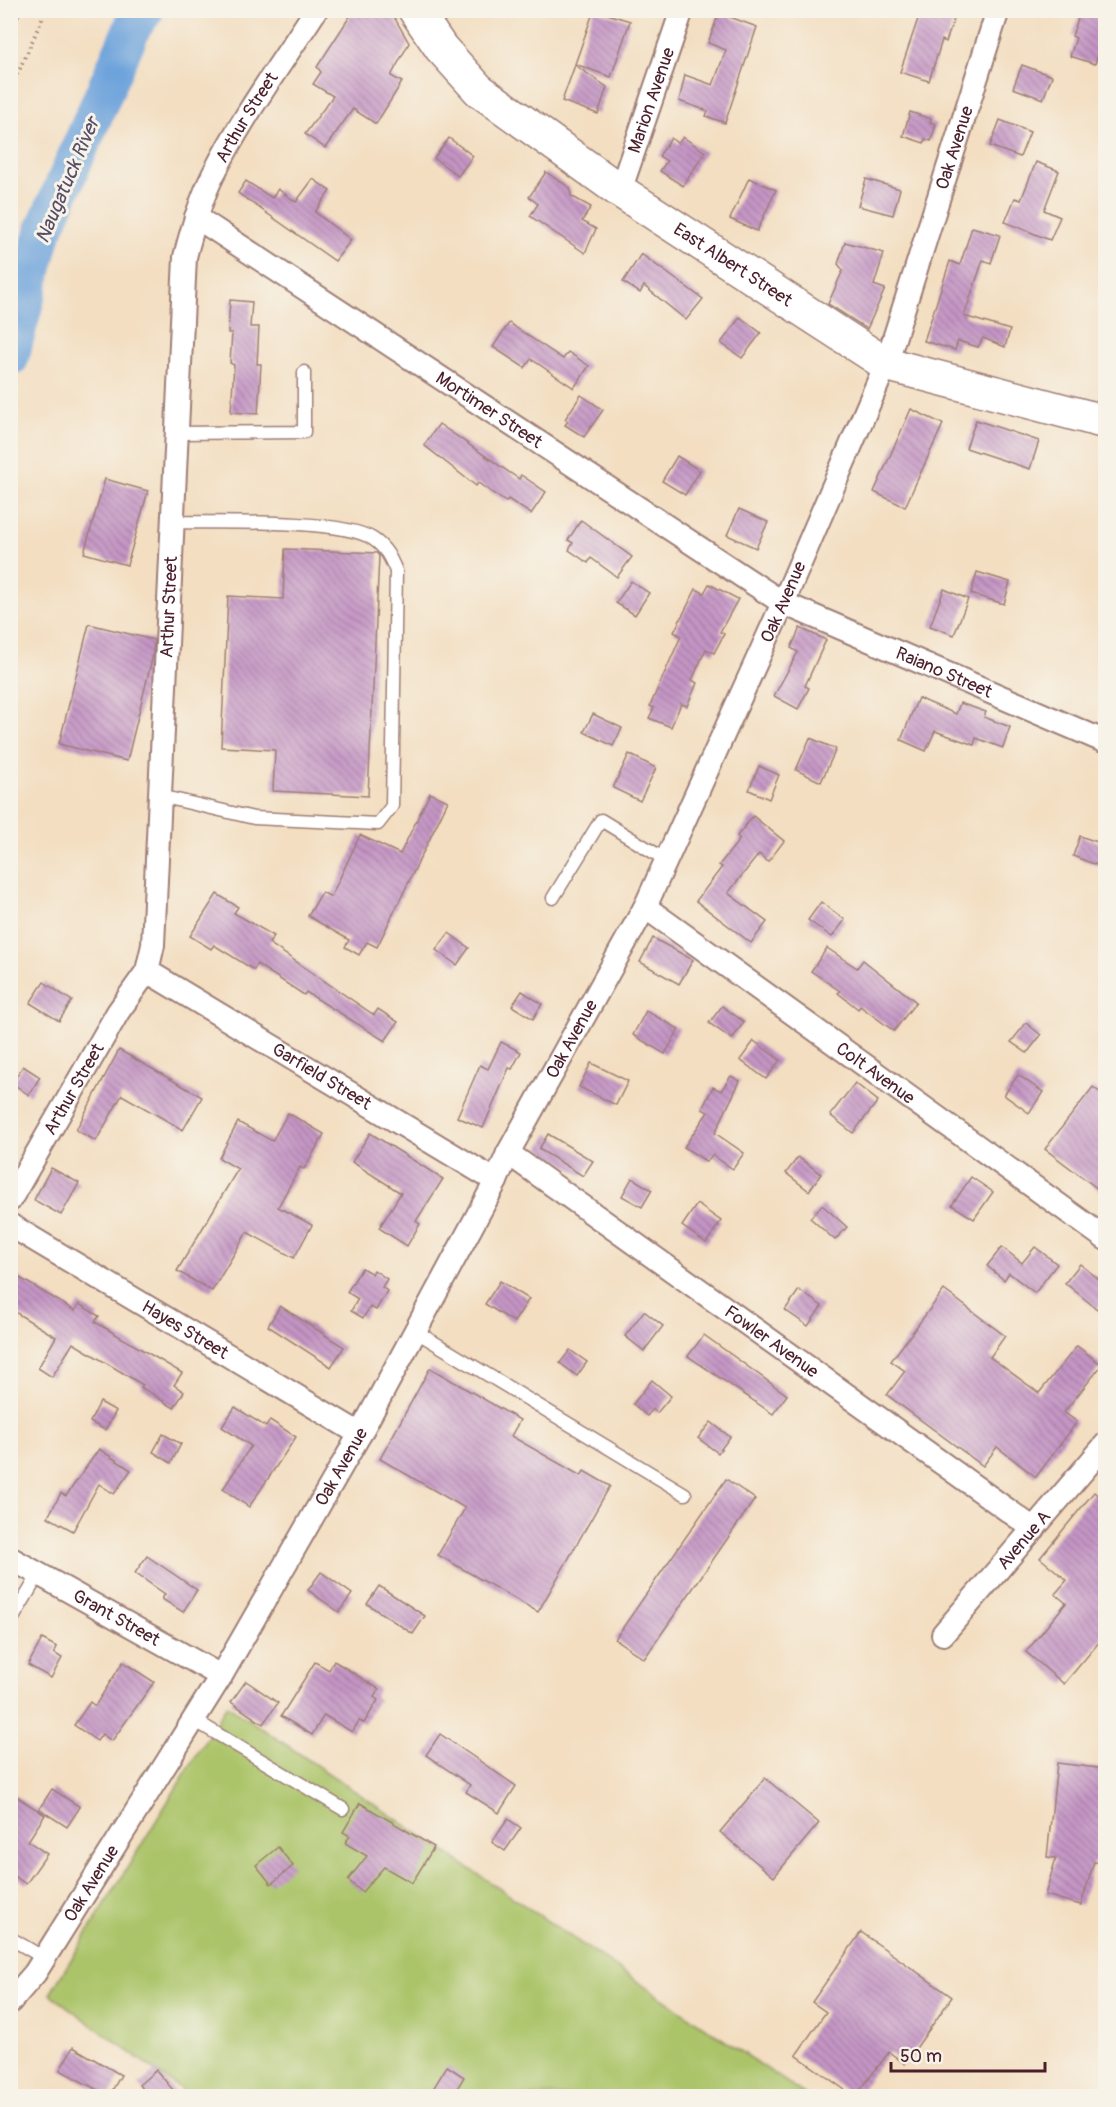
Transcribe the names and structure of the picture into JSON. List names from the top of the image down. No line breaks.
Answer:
{"streets":{"main road":["East Albert Street"],"street":["Marion Avenue","Arthur Street","Oak Avenue","Mortimer Street","Raiano Street","Colt Avenue","Garfield Street","Hayes Street","Fowler Avenue","Avenue A","Grant Street"]},"crossings":[["Marion Avenue","East Albert Street"],["Arthur Street","Mortimer Street"],["Arthur Street","Garfield Street"],["Oak Avenue","East Albert Street"],["Oak Avenue","Mortimer Street"],["Oak Avenue","Raiano Street"],["Oak Avenue","Colt Avenue"],["Oak Avenue","Garfield Street"],["Oak Avenue","Hayes Street"],["Oak Avenue","Fowler Avenue"],["Oak Avenue","Grant Street"],["Mortimer Street","Raiano Street"],["Fowler Avenue","Avenue A"]],"water":["Naugatuck River"],"scale_bar":"50 m"}
